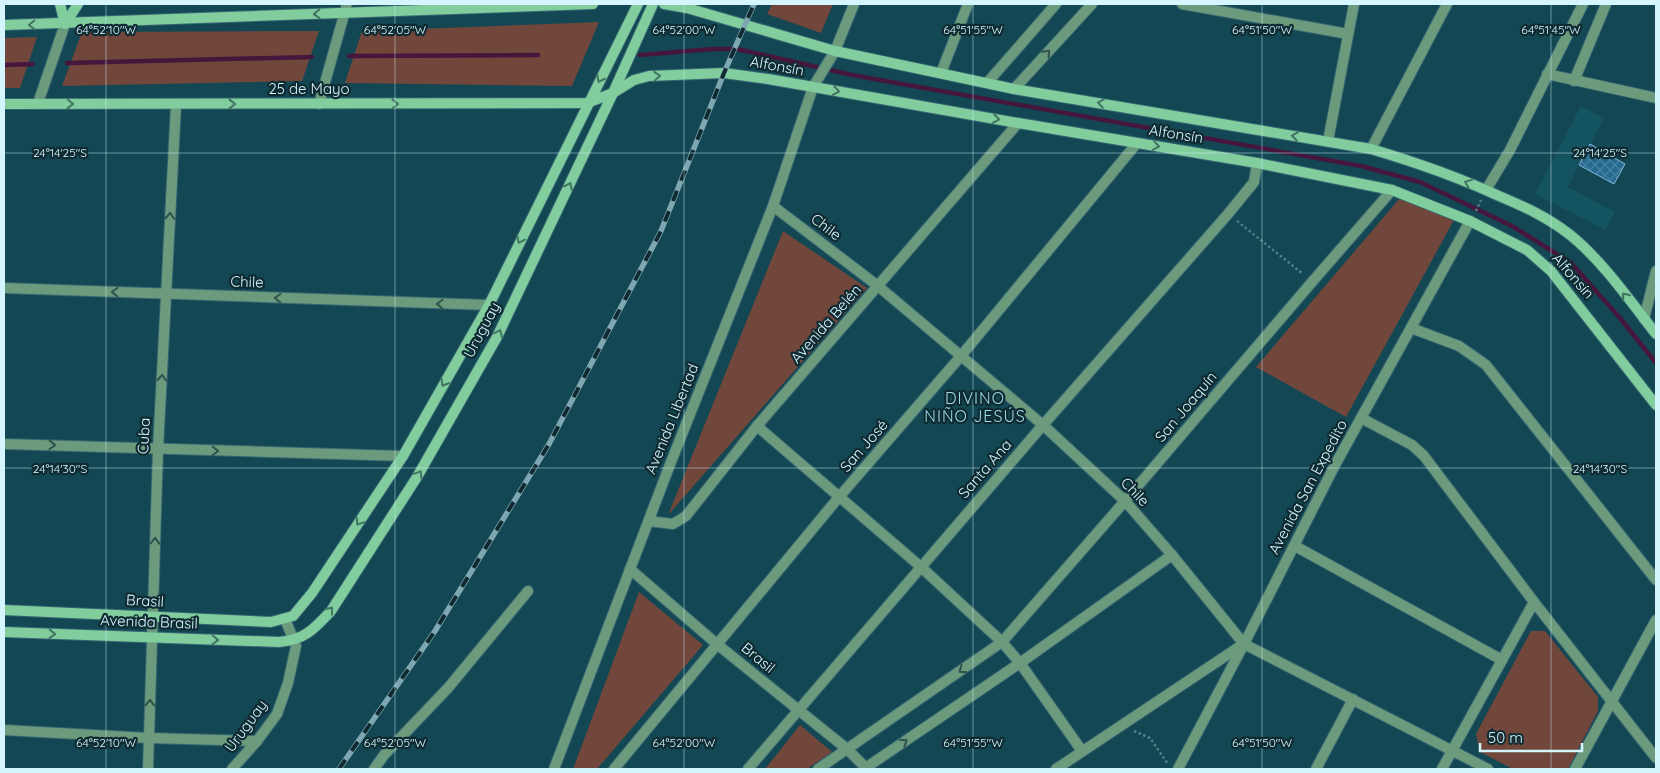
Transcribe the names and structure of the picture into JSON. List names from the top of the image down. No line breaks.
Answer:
{"streets":{"street":["Alfonsín","25 de Mayo","Chile","Avenida Belén","Uruguay","San Joaquín","Avenida Libertad","Cuba","San José","Santa Ana","Avenida San Expedito","Brasil","Avenida Brasil"]},"crossings":[["Alfonsín","25 de Mayo"],["Alfonsín","Avenida Belén"],["Alfonsín","Uruguay"],["Alfonsín","San Joaquín"],["Alfonsín","Avenida Libertad"],["Alfonsín","San José"],["Alfonsín","Santa Ana"],["Alfonsín","Avenida San Expedito"],["25 de Mayo","Uruguay"],["25 de Mayo","Cuba"],["Chile","Avenida Belén"],["Chile","Uruguay"],["Chile","San Joaquín"],["Chile","Avenida Libertad"],["Chile","Cuba"],["Chile","San José"],["Chile","Santa Ana"],["Chile","Avenida San Expedito"],["Avenida Belén","Avenida Libertad"],["Uruguay","Brasil"],["Uruguay","Avenida Brasil"],["San Joaquín","Brasil"],["Avenida Libertad","Brasil"],["Cuba","Brasil"],["Cuba","Avenida Brasil"],["San José","Brasil"],["Santa Ana","Brasil"]],"one_way":["Cuba","Avenida Brasil"],"districts":["DIVINO NIÑO JESÚS"],"scale_bar":"50 m","coordinates":["64°52'10\"W","64°52'05\"W","64°52'00\"W","64°51'55\"W","64°51'50\"W","64°51'45\"W","24°14'25\"S","24°14'30\"S"]}
